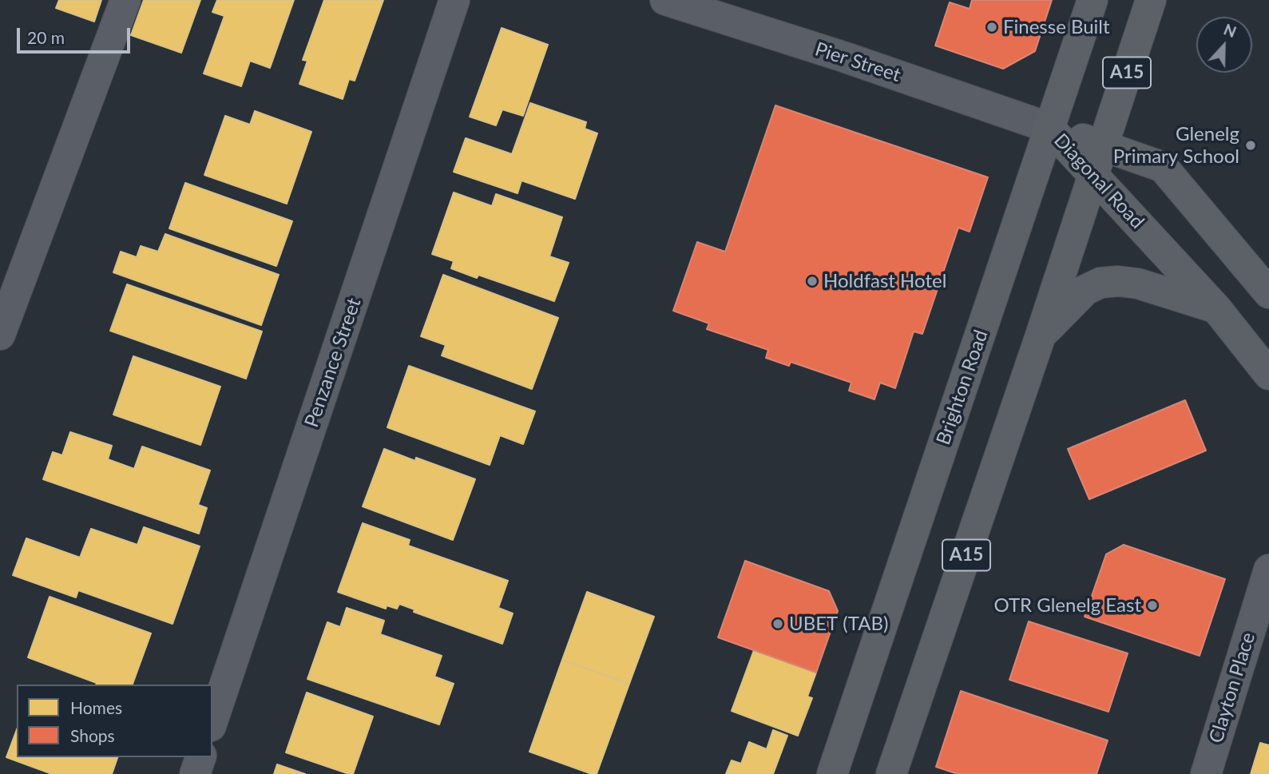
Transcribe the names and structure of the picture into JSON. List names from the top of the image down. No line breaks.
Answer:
{"streets":{"main road":["A15","Diagonal Road","Brighton Road"],"street":["Pier Street","Penzance Street","Clayton Place"]},"crossings":[["Pier Street","Diagonal Road"],["Pier Street","Brighton Road"],["A15","Diagonal Road"],["Diagonal Road","Brighton Road"]],"places":["Finesse Built","Glenelg Primary School","Holdfast Hotel","OTR Glenelg East","UBET (TAB)"],"legend":["Homes","Shops"],"scale_bar":"20 m","north":"top"}
